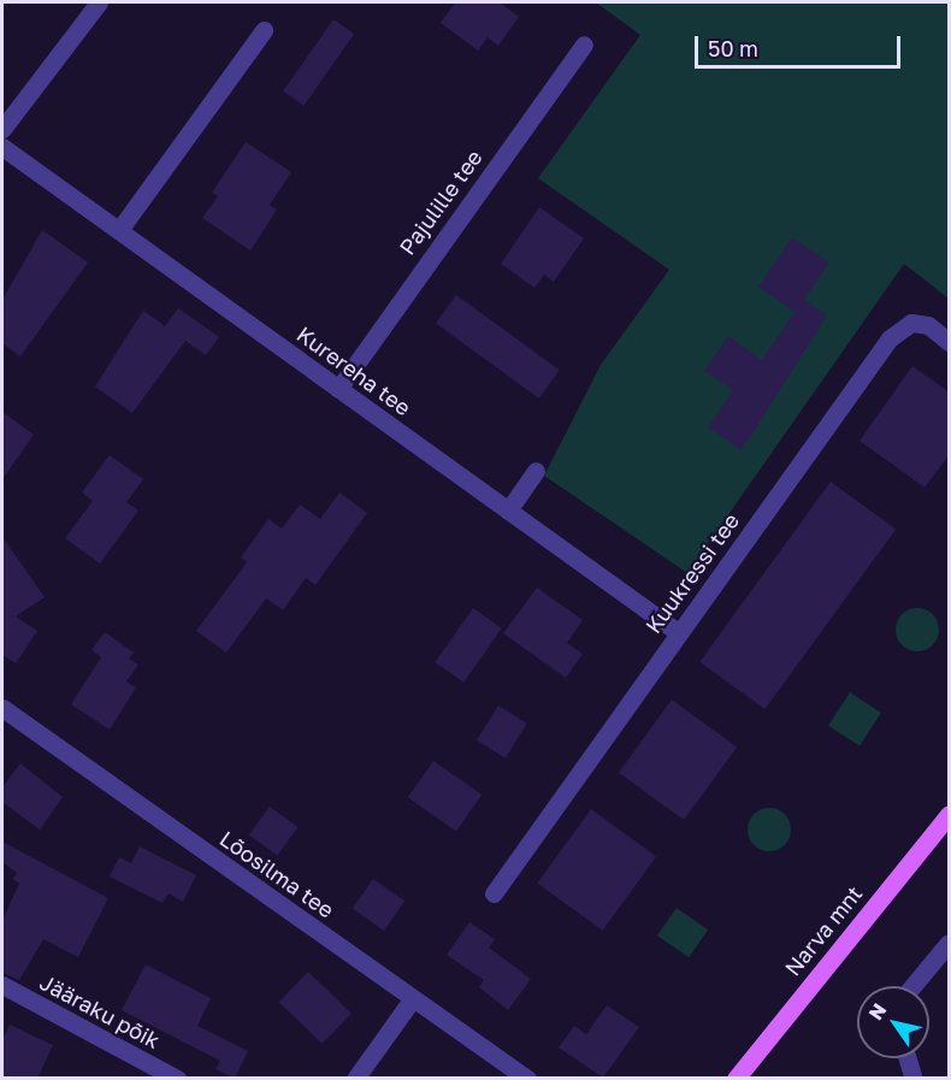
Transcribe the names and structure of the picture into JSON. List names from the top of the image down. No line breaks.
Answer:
{"streets":{"main road":["Narva mnt"],"street":["Pajulille tee","Kurereha tee","Kuukressi tee","Lõosilma tee","Jääraku põik"]},"crossings":[["Pajulille tee","Kurereha tee"],["Kurereha tee","Kuukressi tee"]],"scale_bar":"50 m","north":"top left"}
